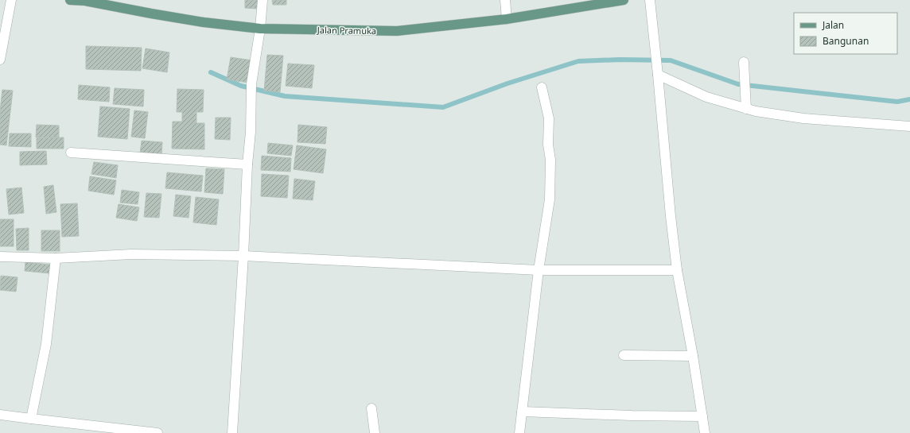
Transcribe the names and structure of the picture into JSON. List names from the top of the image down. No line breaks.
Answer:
{"streets":{"main road":["Jalan Pramuka"]},"legend":["Jalan","Bangunan"]}
